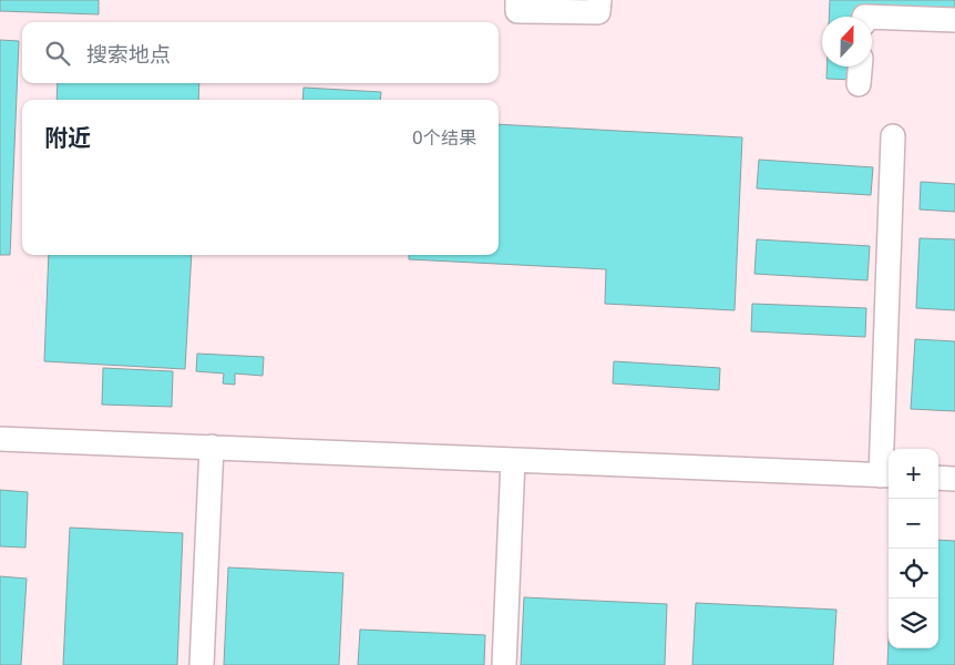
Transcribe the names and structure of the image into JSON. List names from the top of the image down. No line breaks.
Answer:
{"north":"top","page":{"search":"搜索地点","heading":["附近","0个结果"],"map_buttons":["+","−"]}}
